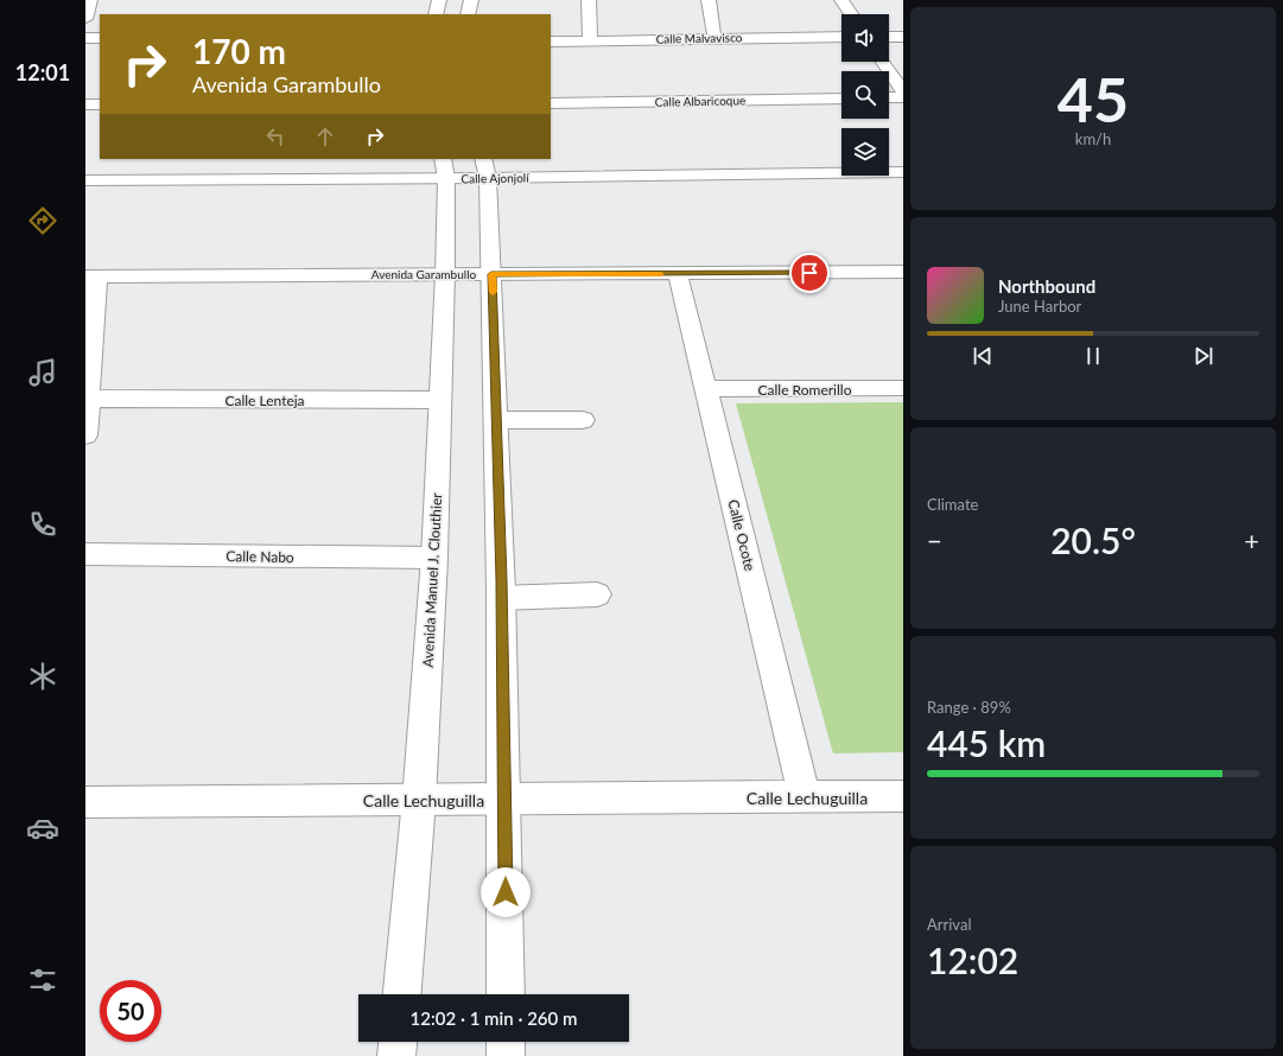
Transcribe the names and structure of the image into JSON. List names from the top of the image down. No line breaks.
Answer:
{"streets":{"street":["Calle Malvavisco","Calle Albaricoque","Calle Ajonjolí","Avenida Garambullo","Calle Romerillo","Calle Lenteja","Calle Ocote","Calle Nabo","Avenida Manuel J. Clouthier","Calle Lechuguilla"]},"crossings":[["Calle Ajonjolí","Avenida Manuel J. Clouthier"],["Avenida Garambullo","Calle Ocote"],["Avenida Garambullo","Avenida Manuel J. Clouthier"],["Calle Romerillo","Calle Ocote"],["Calle Lenteja","Avenida Manuel J. Clouthier"],["Calle Ocote","Calle Lechuguilla"],["Calle Nabo","Avenida Manuel J. Clouthier"],["Avenida Manuel J. Clouthier","Calle Lechuguilla"]],"page":{"tabs":"12:01","tile":[["45","km/h"],"Climate",["Range · 89%","445 km"],["Arrival","12:02"]],"turn":["170 m","Avenida Garambullo"],"song":["Northbound","June Harbor"],"heat":["−","20.5°","+"],"limit":"50","trip":"12:02 · 1 min · 260 m"}}
